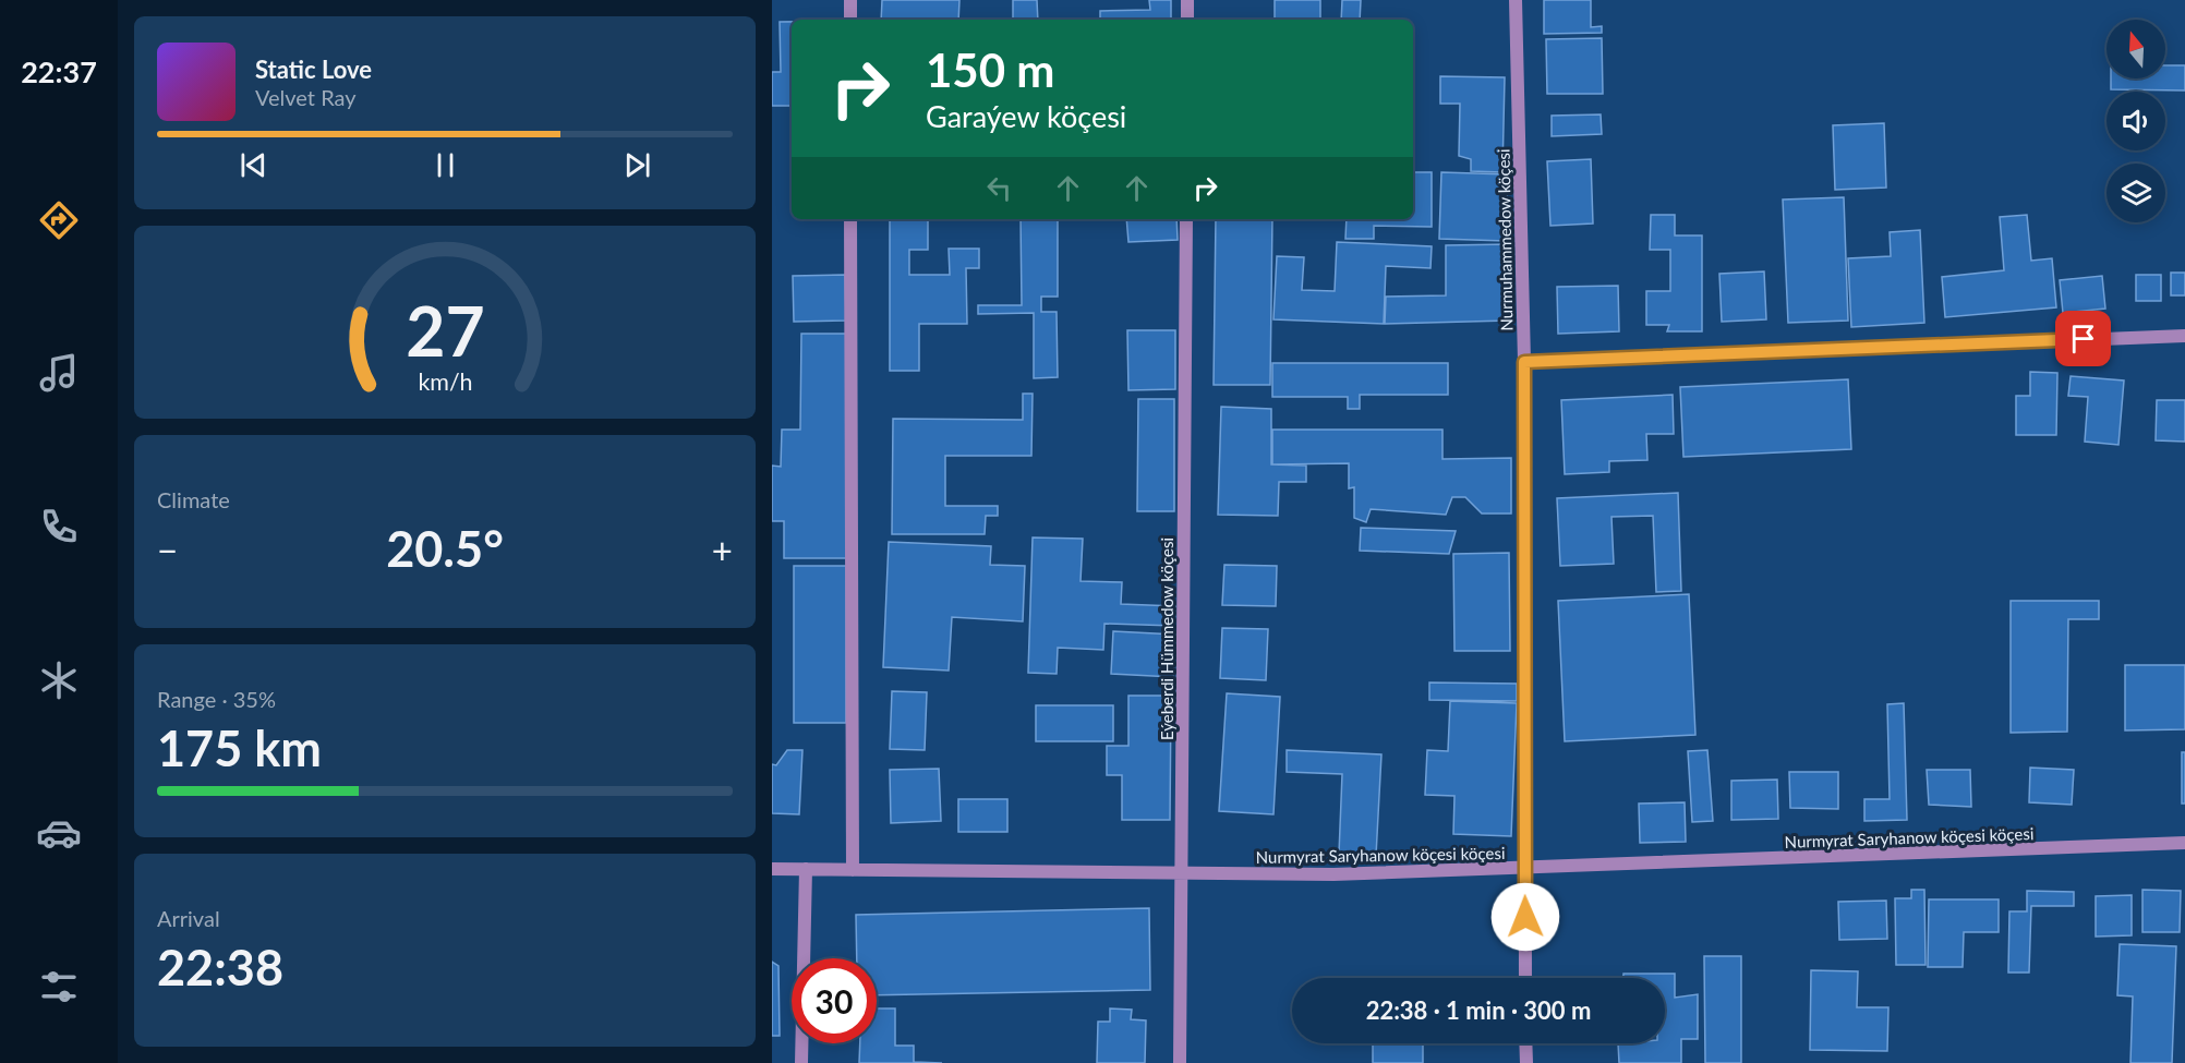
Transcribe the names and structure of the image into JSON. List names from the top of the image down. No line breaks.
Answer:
{"streets":{"street":["Nurmuhammedow köçesi","Eýeberdi Hümmedow köçesi","Nurmyrat Saryhanow köçesi köçesi"]},"crossings":[["Nurmuhammedow köçesi","Nurmyrat Saryhanow köçesi köçesi"],["Eýeberdi Hümmedow köçesi","Nurmyrat Saryhanow köçesi köçesi"]],"north":"top","page":{"tabs":"22:37","turn":["150 m","Garaýew köçesi"],"song":["Static Love","Velvet Ray"],"tile":["Climate",["Range · 35%","175 km"],["Arrival","22:38"]],"heat":["−","20.5°","+"],"limit":"30","trip":"22:38 · 1 min · 300 m","gauge":["27","km/h"]}}
